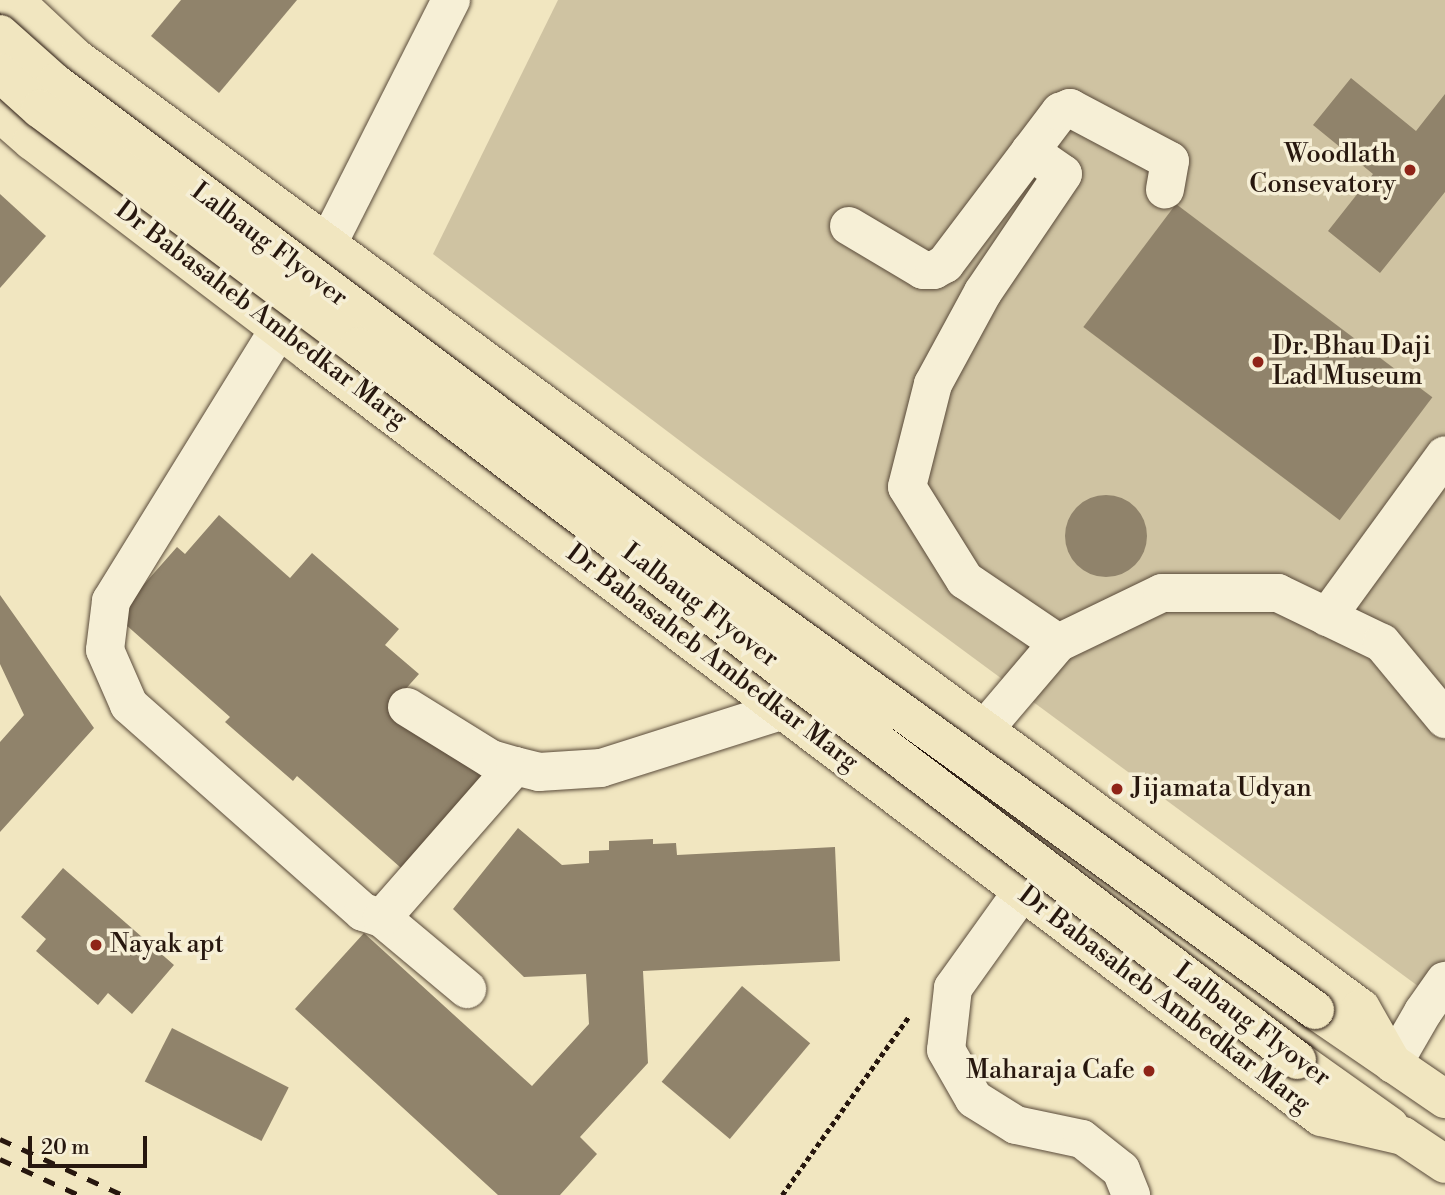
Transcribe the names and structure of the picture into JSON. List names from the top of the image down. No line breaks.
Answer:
{"streets":{"highway":["Lalbaug Flyover","Dr Babasaheb Ambedkar Marg"]},"crossings":[["Lalbaug Flyover","Dr Babasaheb Ambedkar Marg"]],"places":["Woodlath Consevatory","Dr. Bhau Daji Lad Museum","Jijamata Udyan","Nayak apt","Maharaja Cafe"],"scale_bar":"20 m"}
